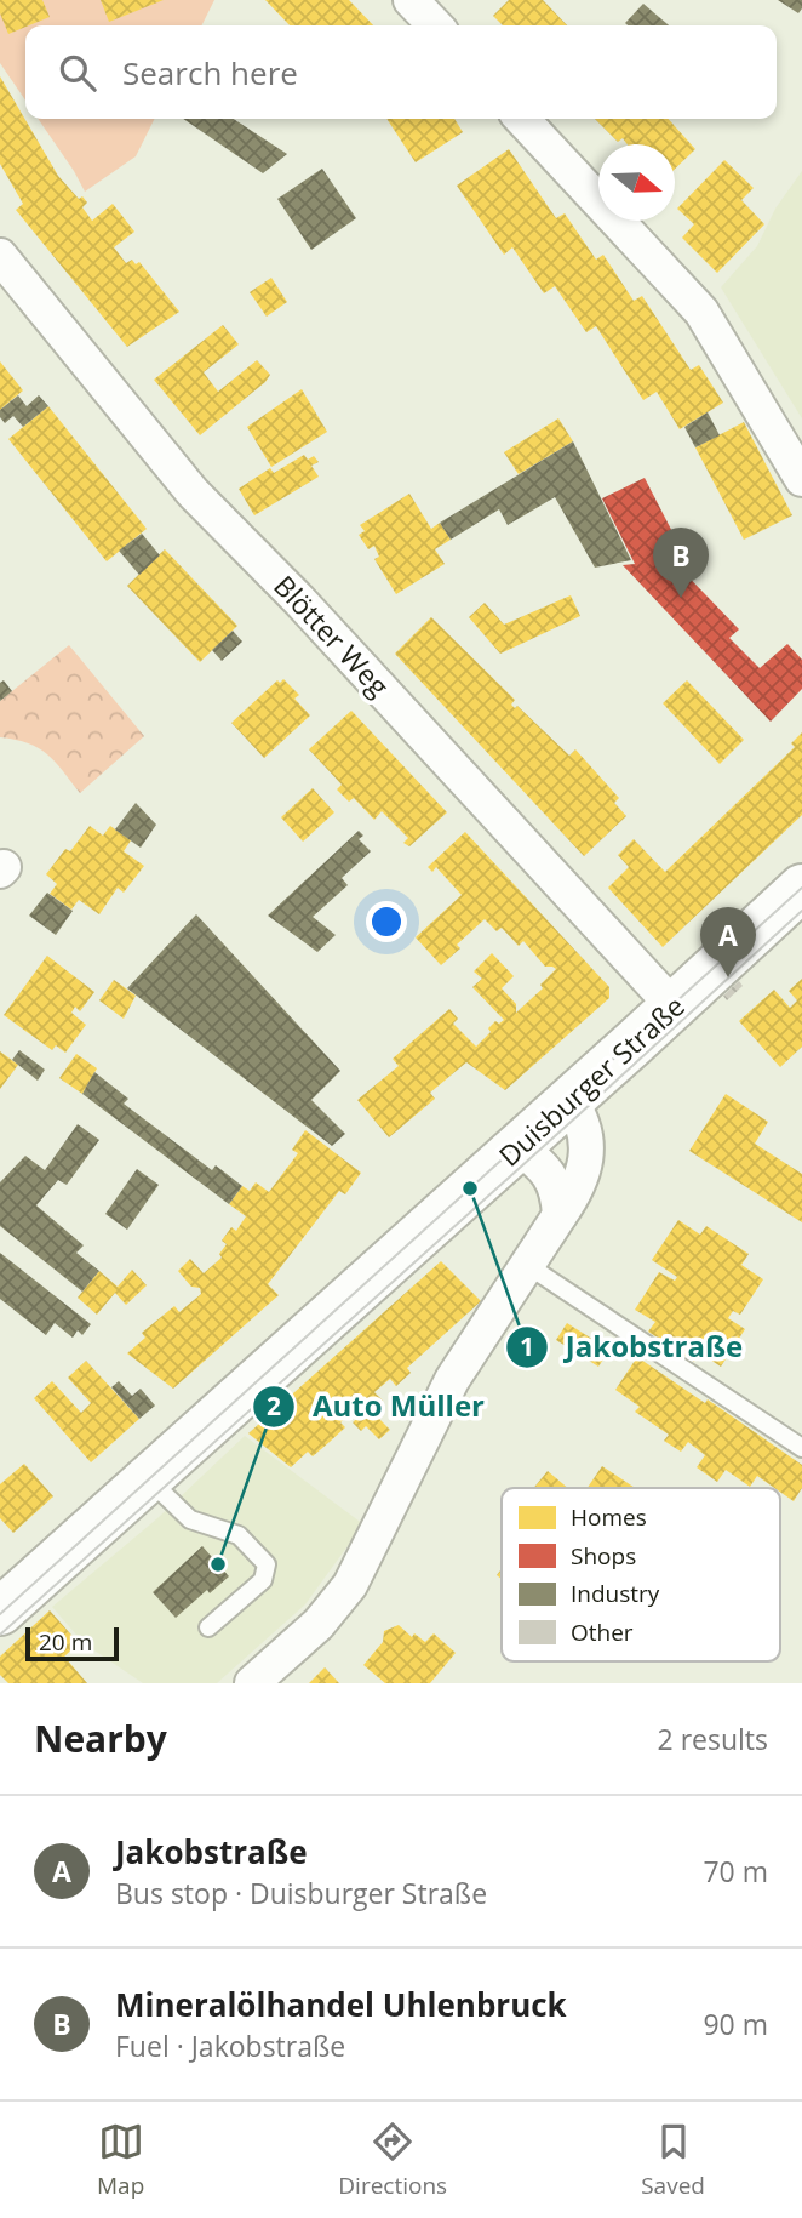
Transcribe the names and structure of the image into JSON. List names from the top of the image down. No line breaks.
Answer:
{"streets":{"main road":["Duisburger Straße"],"street":["Blötter Weg"]},"crossings":[["Blötter Weg","Duisburger Straße"]],"places":["Jakobstraße","Auto Müller"],"legend":["Homes","Shops","Industry","Other"],"scale_bar":"20 m","north":"right","page":{"search":"Search here","pins":["B","A"],"scale":"20 m","heading":["Nearby","2 results"],"list":[{"mark":"A","name":"Jakobstraße","note":"Bus stop · Duisburger Straße","value":"70 m"},{"mark":"B","name":"Mineralölhandel Uhlenbruck","note":"Fuel · Jakobstraße","value":"90 m"}],"nav":["Map","Directions","Saved"]}}
